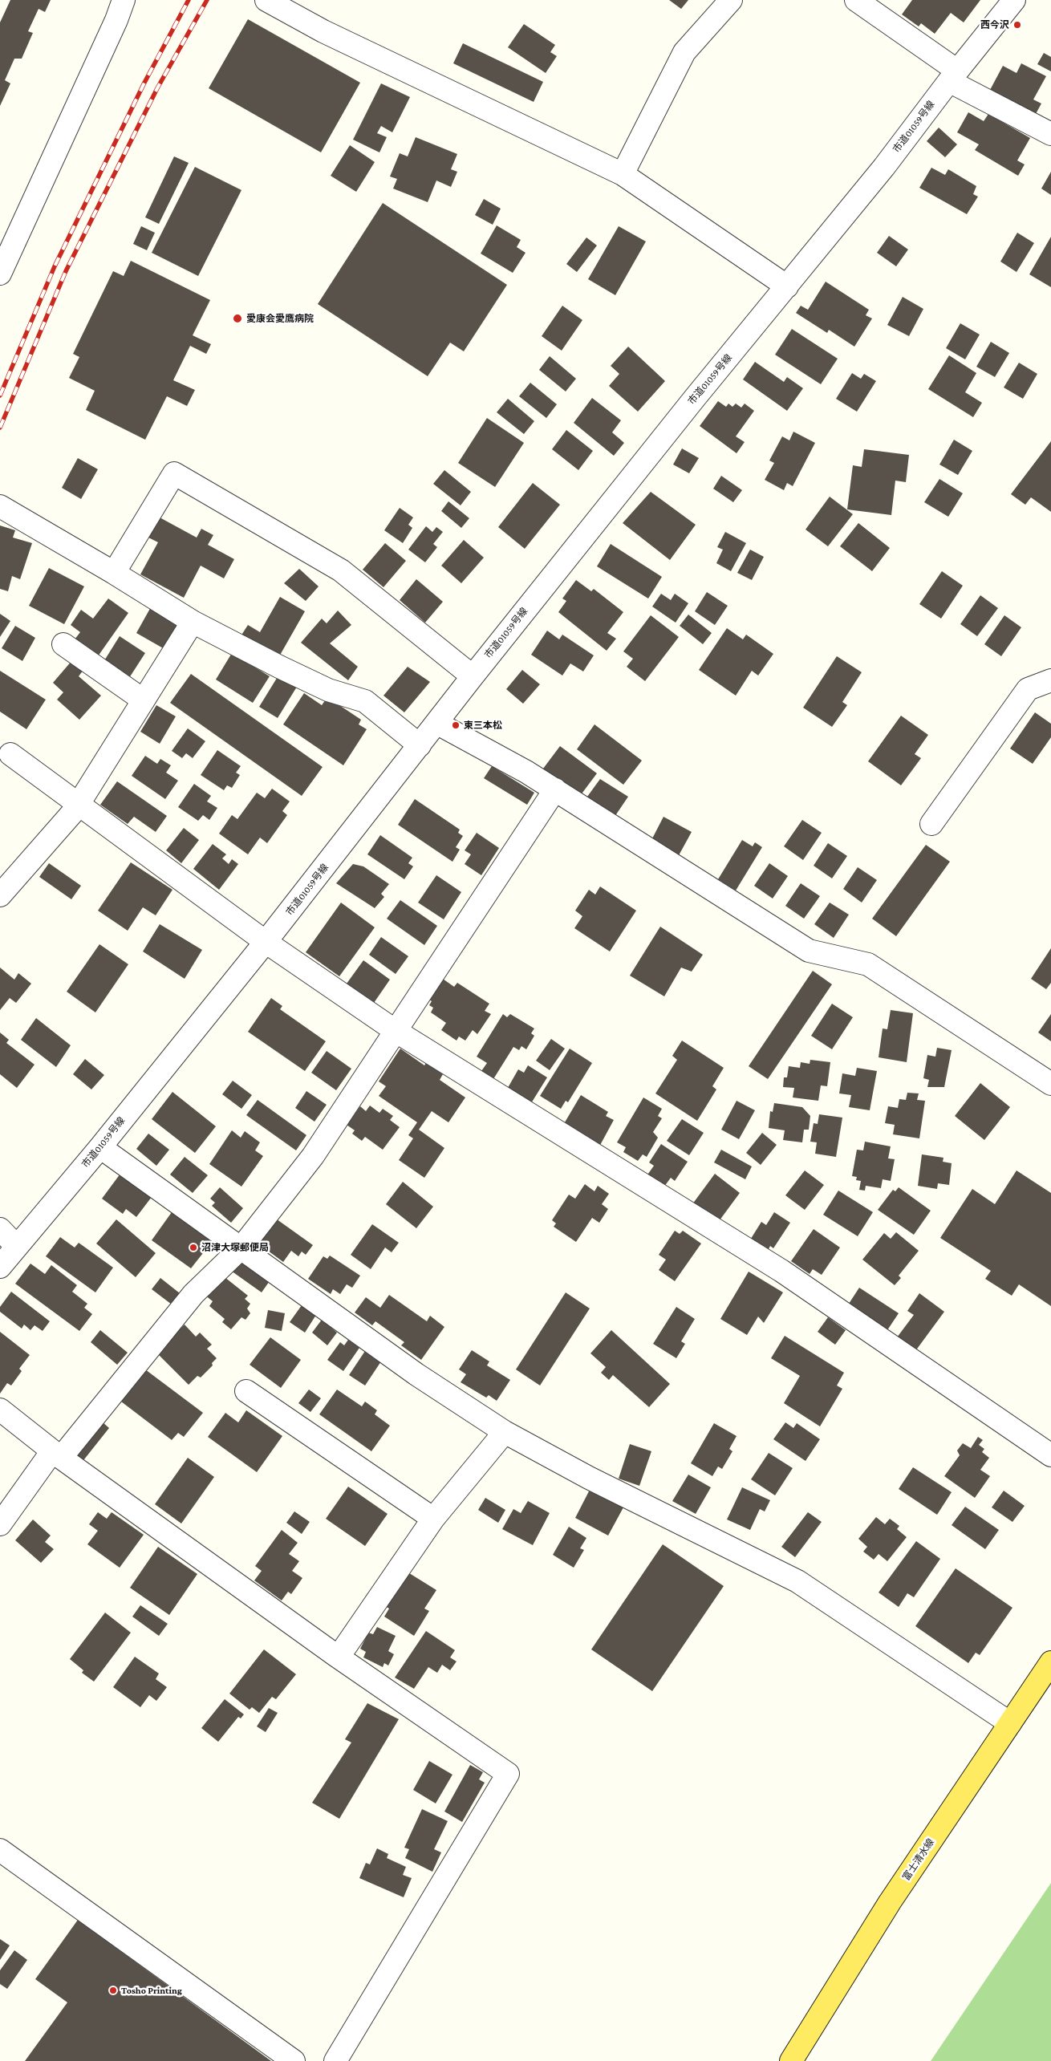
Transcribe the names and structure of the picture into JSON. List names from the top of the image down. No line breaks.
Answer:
{"streets":{"main road":["富士清水線"],"street":["市道01059号線"]},"places":["西今沢","愛康会愛鷹病院","東三本松","沼津大塚郵便局","Tosho Printing"]}
